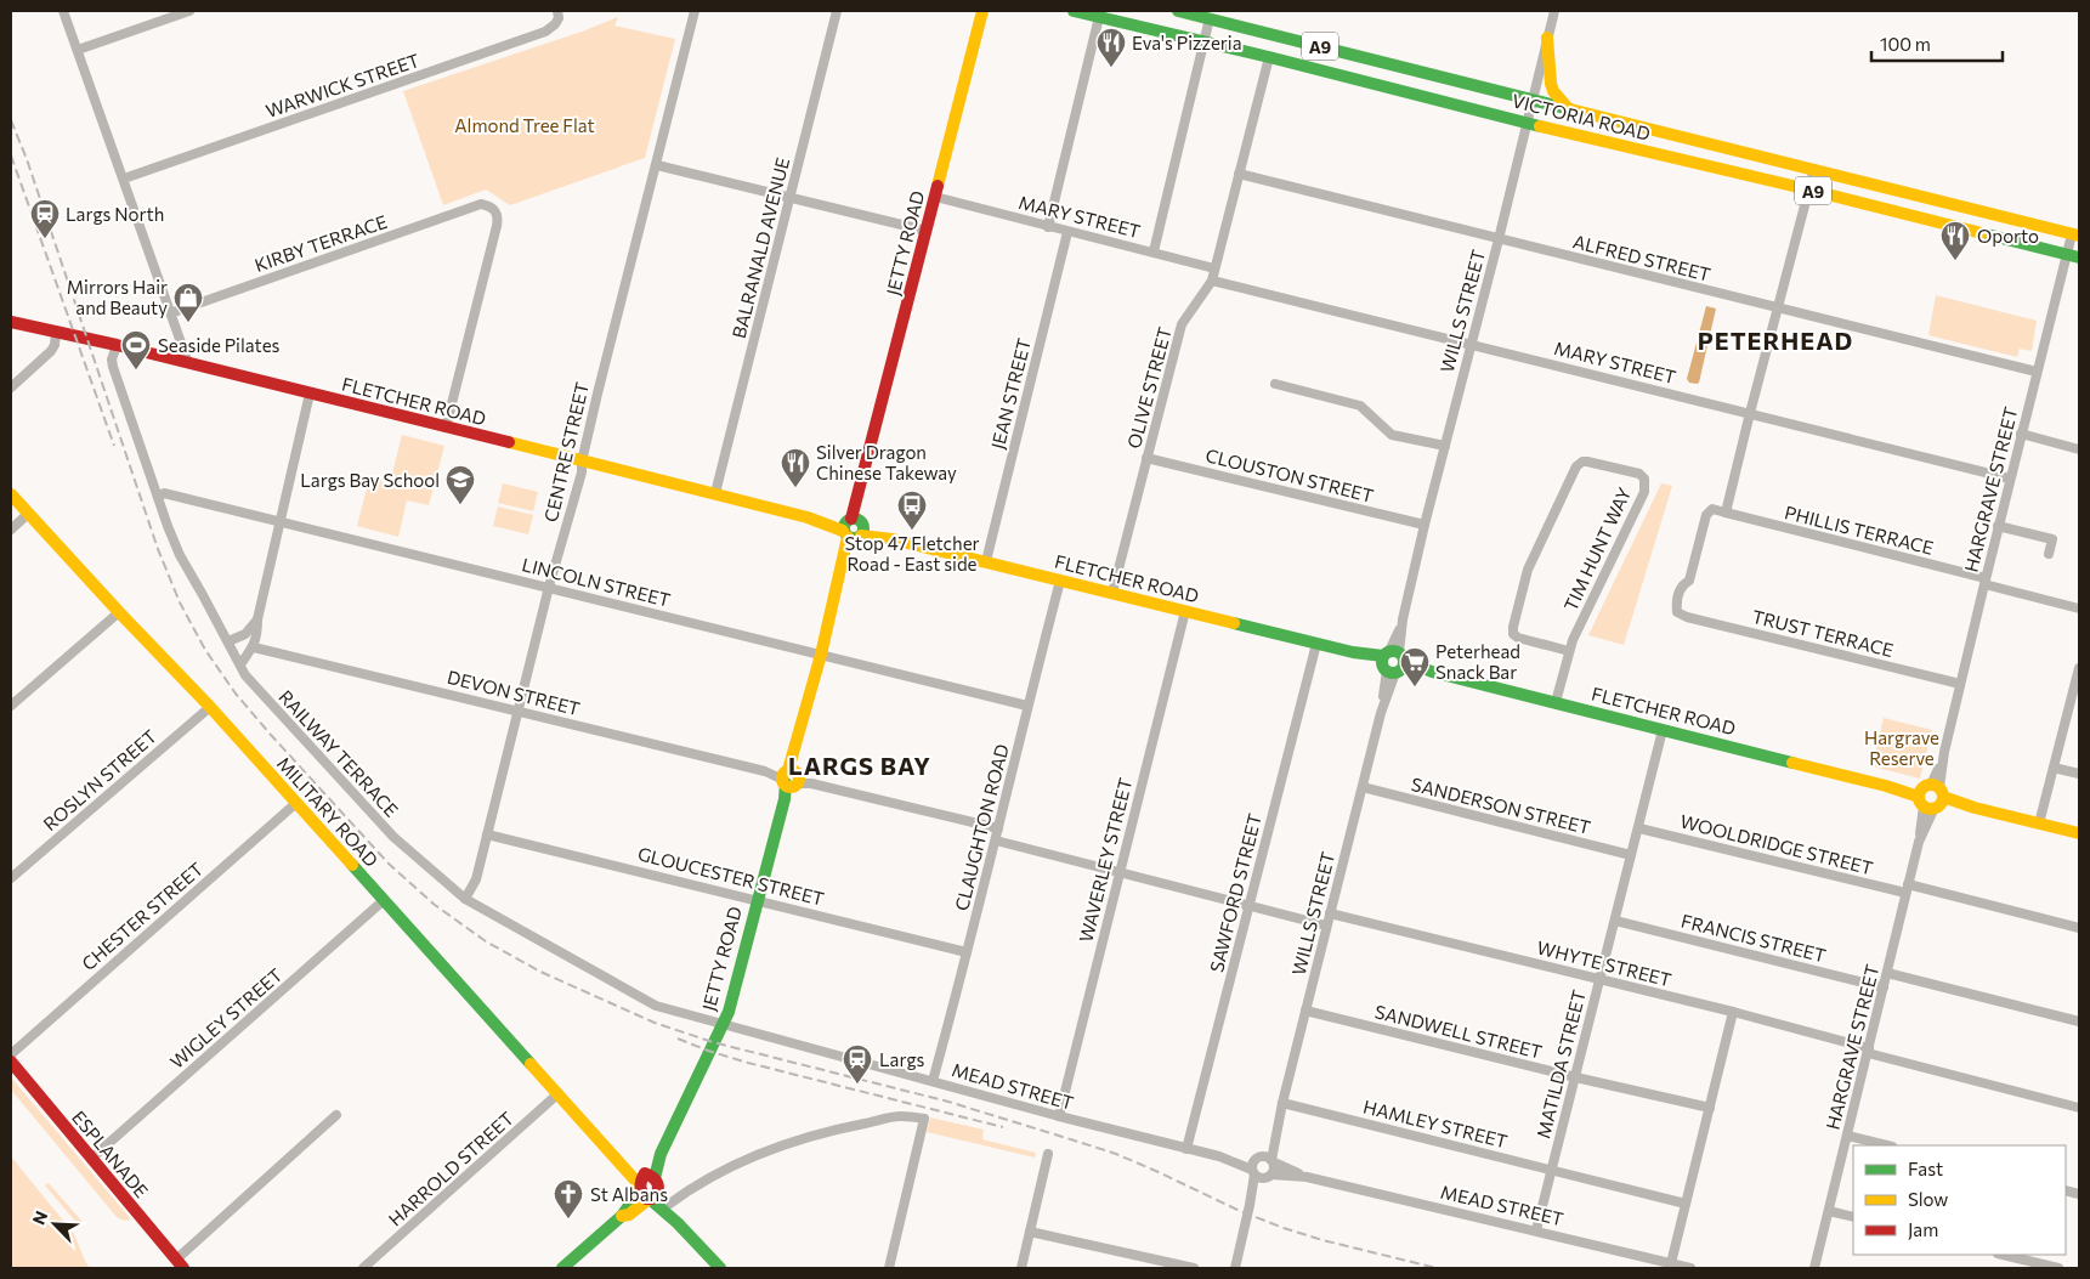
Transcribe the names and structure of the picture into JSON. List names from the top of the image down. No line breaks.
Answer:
{"streets":{"main road":["A9","VICTORIA ROAD","JETTY ROAD","FLETCHER ROAD","MILITARY ROAD","ESPLANADE"],"street":["WARWICK STREET","MARY STREET","KIRBY TERRACE","BALRANALD AVENUE","ALFRED STREET","WILLS STREET","OLIVE STREET","JEAN STREET","CENTRE STREET","CLOUSTON STREET","HARGRAVE STREET","PHILLIS TERRACE","TIM HUNT WAY","LINCOLN STREET","TRUST TERRACE","DEVON STREET","RAILWAY TERRACE","ROSLYN STREET","SANDERSON STREET","CLAUGHTON ROAD","WOOLDRIDGE STREET","WAVERLEY STREET","GLOUCESTER STREET","SAWFORD STREET","CHESTER STREET","FRANCIS STREET","WHYTE STREET","WIGLEY STREET","SANDWELL STREET","MATILDA STREET","MEAD STREET","HAMLEY STREET","HARROLD STREET"]},"crossings":[["VICTORIA ROAD","WILLS STREET"],["VICTORIA ROAD","OLIVE STREET"],["VICTORIA ROAD","HARGRAVE STREET"],["MARY STREET","JETTY ROAD"],["MARY STREET","WILLS STREET"],["MARY STREET","OLIVE STREET"],["MARY STREET","JEAN STREET"],["MARY STREET","HARGRAVE STREET"],["KIRBY TERRACE","FLETCHER ROAD"],["JETTY ROAD","FLETCHER ROAD"],["JETTY ROAD","LINCOLN STREET"],["JETTY ROAD","DEVON STREET"],["JETTY ROAD","RAILWAY TERRACE"],["JETTY ROAD","MILITARY ROAD"],["JETTY ROAD","GLOUCESTER STREET"],["JETTY ROAD","MEAD STREET"],["BALRANALD AVENUE","FLETCHER ROAD"],["ALFRED STREET","WILLS STREET"],["ALFRED STREET","OLIVE STREET"],["ALFRED STREET","HARGRAVE STREET"],["WILLS STREET","FLETCHER ROAD"],["WILLS STREET","CLOUSTON STREET"],["WILLS STREET","SANDERSON STREET"],["WILLS STREET","WHYTE STREET"],["WILLS STREET","SANDWELL STREET"],["WILLS STREET","MEAD STREET"],["WILLS STREET","HAMLEY STREET"],["OLIVE STREET","FLETCHER ROAD"],["OLIVE STREET","CLOUSTON STREET"],["JEAN STREET","FLETCHER ROAD"],["FLETCHER ROAD","CENTRE STREET"],["FLETCHER ROAD","HARGRAVE STREET"],["FLETCHER ROAD","TIM HUNT WAY"],["FLETCHER ROAD","RAILWAY TERRACE"],["FLETCHER ROAD","CLAUGHTON ROAD"],["FLETCHER ROAD","WAVERLEY STREET"],["FLETCHER ROAD","SAWFORD STREET"],["FLETCHER ROAD","MATILDA STREET"],["CENTRE STREET","LINCOLN STREET"],["CENTRE STREET","DEVON STREET"],["CENTRE STREET","RAILWAY TERRACE"],["CENTRE STREET","GLOUCESTER STREET"],["HARGRAVE STREET","PHILLIS TERRACE"],["HARGRAVE STREET","TRUST TERRACE"],["HARGRAVE STREET","WOOLDRIDGE STREET"],["HARGRAVE STREET","FRANCIS STREET"],["HARGRAVE STREET","WHYTE STREET"],["PHILLIS TERRACE","TRUST TERRACE"],["LINCOLN STREET","RAILWAY TERRACE"],["LINCOLN STREET","CLAUGHTON ROAD"],["DEVON STREET","CLAUGHTON ROAD"],["RAILWAY TERRACE","MEAD STREET"],["ROSLYN STREET","MILITARY ROAD"],["SANDERSON STREET","MATILDA STREET"],["MILITARY ROAD","CHESTER STREET"],["MILITARY ROAD","WIGLEY STREET"],["MILITARY ROAD","HARROLD STREET"],["CLAUGHTON ROAD","GLOUCESTER STREET"],["CLAUGHTON ROAD","MEAD STREET"],["WOOLDRIDGE STREET","MATILDA STREET"],["WAVERLEY STREET","MEAD STREET"],["SAWFORD STREET","MEAD STREET"],["FRANCIS STREET","MATILDA STREET"],["WHYTE STREET","MATILDA STREET"],["WIGLEY STREET","ESPLANADE"],["SANDWELL STREET","MATILDA STREET"],["MATILDA STREET","MEAD STREET"],["MATILDA STREET","HAMLEY STREET"]],"districts":["PETERHEAD","LARGS BAY"],"parks":["Almond Tree Flat","Hargrave Reserve"],"places":{"restaurant":["Eva's Pizzeria","Oporto","Silver Dragon Chinese Takeway"],"station":["Largs North","Largs"],"shop":["Mirrors Hair and Beauty"],"sports":["Seaside Pilates"],"school or university":["Largs Bay School"],"bus stop":["Stop 47 Fletcher Road - East side"],"supermarket":["Peterhead Snack Bar"],"church":["St Albans"]},"legend":["Fast","Slow","Jam"],"scale_bar":"100 m","north":"top left"}
